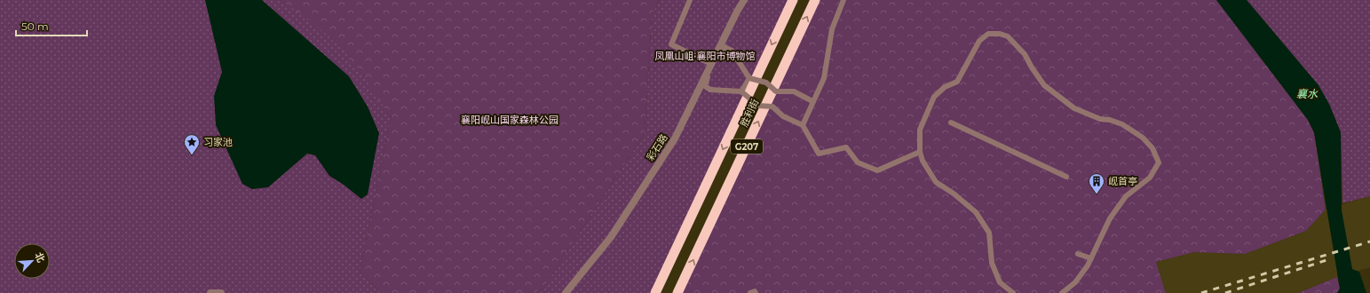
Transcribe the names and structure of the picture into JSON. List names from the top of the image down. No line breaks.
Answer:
{"streets":{"highway":["胜利街","G207"],"street":["彩石路"]},"water":["襄水"],"parks":["凤凰山岨·襄阳市博物馆","襄阳岘山国家森林公园"],"places":{"place":["习家池"],"building":["岘首亭"]},"scale_bar":"50 m","north":"top right"}
